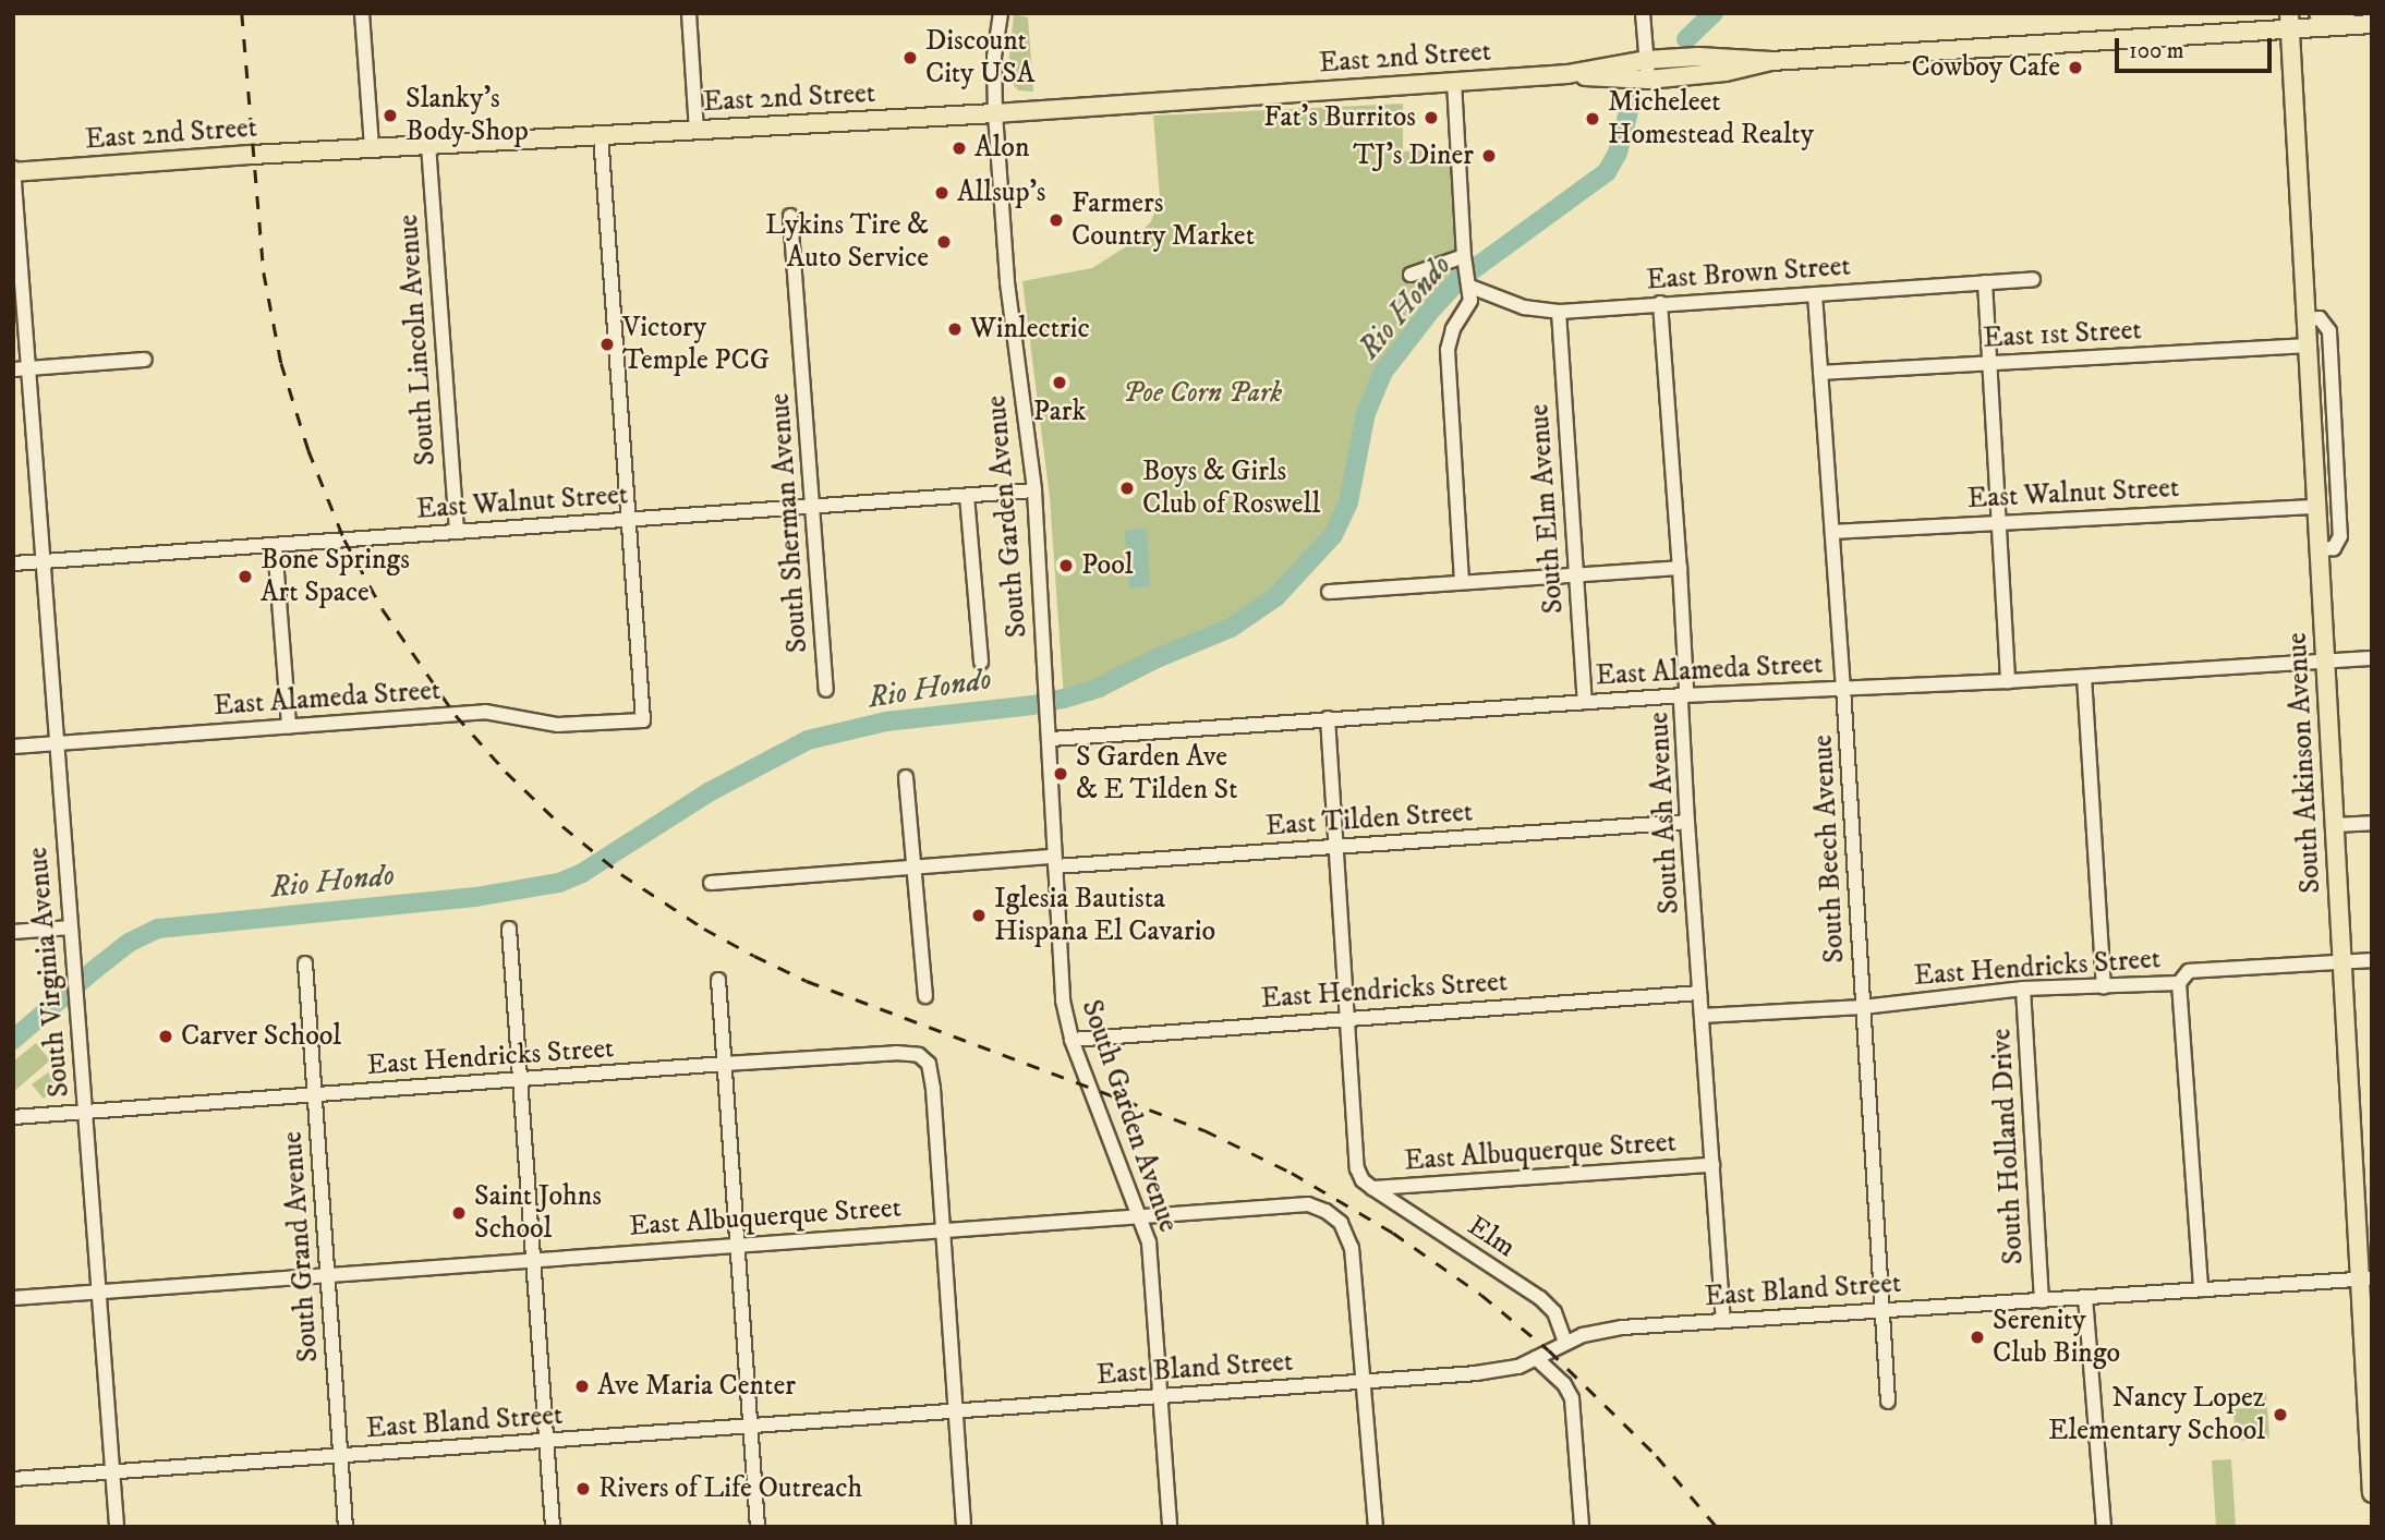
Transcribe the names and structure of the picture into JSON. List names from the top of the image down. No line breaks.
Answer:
{"streets":{"main road":["East 2nd Street","South Atkinson Avenue"],"street":["East Brown Street","East 1st Street","South Lincoln Avenue","East Walnut Street","South Elm Avenue","South Garden Avenue","South Sherman Avenue","East Alameda Street","South Ash Avenue","East Tilden Street","South Beech Avenue","East Hendricks Street","South Virginia Avenue","South Holland Drive","East Albuquerque Street","Elm","South Grand Avenue","East Bland Street"]},"crossings":[["East 2nd Street","South Lincoln Avenue"],["East 2nd Street","South Garden Avenue"],["East 2nd Street","South Atkinson Avenue"],["East 2nd Street","South Virginia Avenue"],["East Brown Street","South Elm Avenue"],["East Brown Street","South Ash Avenue"],["East Brown Street","South Beech Avenue"],["East 1st Street","South Atkinson Avenue"],["East 1st Street","South Beech Avenue"],["South Lincoln Avenue","East Walnut Street"],["East Walnut Street","South Garden Avenue"],["East Walnut Street","South Sherman Avenue"],["East Walnut Street","East Alameda Street"],["East Walnut Street","South Atkinson Avenue"],["East Walnut Street","South Beech Avenue"],["East Walnut Street","South Virginia Avenue"],["South Elm Avenue","East Alameda Street"],["South Garden Avenue","East Alameda Street"],["South Garden Avenue","East Tilden Street"],["South Garden Avenue","East Hendricks Street"],["South Garden Avenue","East Albuquerque Street"],["South Garden Avenue","East Bland Street"],["East Alameda Street","South Atkinson Avenue"],["East Alameda Street","South Ash Avenue"],["East Alameda Street","South Beech Avenue"],["East Alameda Street","South Virginia Avenue"],["South Atkinson Avenue","East Hendricks Street"],["South Atkinson Avenue","East Bland Street"],["South Ash Avenue","East Tilden Street"],["South Ash Avenue","East Hendricks Street"],["South Ash Avenue","East Albuquerque Street"],["South Ash Avenue","East Bland Street"],["South Beech Avenue","East Hendricks Street"],["South Beech Avenue","East Bland Street"],["East Hendricks Street","South Virginia Avenue"],["East Hendricks Street","South Holland Drive"],["East Hendricks Street","East Albuquerque Street"],["East Hendricks Street","South Grand Avenue"],["South Virginia Avenue","East Albuquerque Street"],["South Virginia Avenue","East Bland Street"],["South Holland Drive","East Bland Street"],["East Albuquerque Street","Elm"],["East Albuquerque Street","South Grand Avenue"],["East Albuquerque Street","East Bland Street"],["Elm","East Bland Street"],["South Grand Avenue","East Bland Street"]],"water":["Rio Hondo"],"parks":["Poe Corn Park"],"places":["Discount City USA","Cowboy Cafe","Slanky's Body Shop","Fat’s Burritos","Micheleet Homestead Realty","Alon","TJ's Diner","Allsup’s","Farmers Country Market","Lykins Tire & Auto Service","Winlectric","Victory Temple PCG","Park","Boys & Girls Club of Roswell","Pool","Bone Springs Art Space","S Garden Ave & E Tilden St","Iglesia Bautista Hispana El Cavario","Carver School","Saint Johns School","Serenity Club Bingo","Ave Maria Center","Nancy Lopez Elementary School","Rivers of Life Outreach"],"scale_bar":"100 m"}
